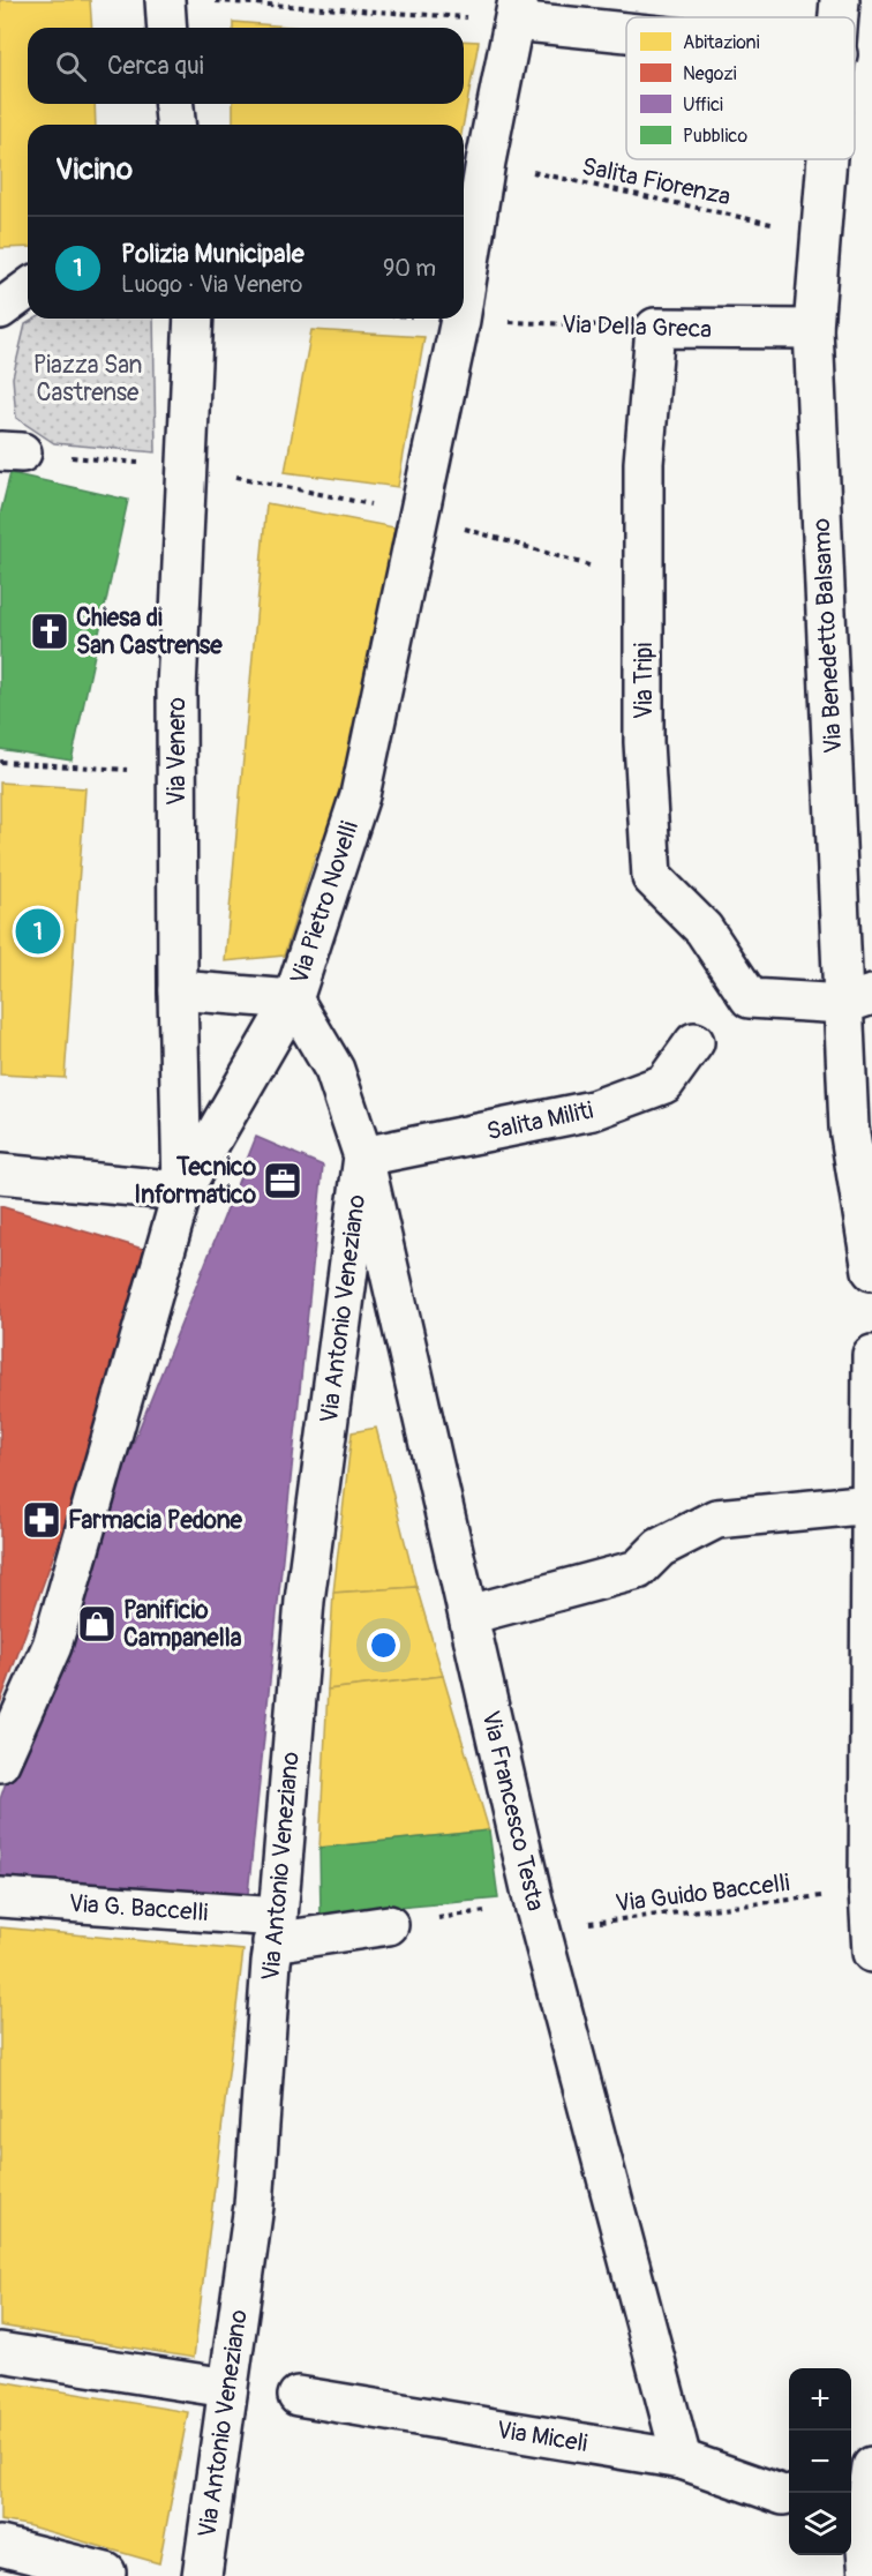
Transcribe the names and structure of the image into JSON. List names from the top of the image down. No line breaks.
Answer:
{"streets":{"street":["Via Della Greca","Via Benedetto Balsamo","Via Tripi","Via Venero","Via Pietro Novelli","Salita Militi","Via Antonio Veneziano","Via Francesco Testa","Via G. Baccelli","Via Miceli"],"path":["Salita Fiorenza","Via Guido Baccelli"]},"crossings":[["Salita Fiorenza","Via Benedetto Balsamo"],["Salita Fiorenza","Via Pietro Novelli"],["Via Della Greca","Via Benedetto Balsamo"],["Via Della Greca","Via Tripi"],["Via Della Greca","Via Pietro Novelli"],["Via Benedetto Balsamo","Via Tripi"],["Via Venero","Via Pietro Novelli"],["Via Pietro Novelli","Via Francesco Testa"],["Salita Militi","Via Antonio Veneziano"],["Salita Militi","Via Francesco Testa"],["Via Antonio Veneziano","Via Francesco Testa"],["Via Antonio Veneziano","Via G. Baccelli"],["Via Francesco Testa","Via Guido Baccelli"],["Via Francesco Testa","Via Miceli"]],"parks":["Piazza San Castrense"],"places":{"church":["Chiesa di San Castrense"],"office":["Tecnico Informatico"],"pharmacy":["Farmacia Pedone"],"shop":["Panificio Campanella"]},"legend":["Abitazioni","Negozi","Uffici","Pubblico"],"page":{"search":"Cerca qui","heading":"Vicino","list":[{"mark":"1","name":"Polizia Municipale","note":"Luogo · Via Venero","value":"90 m"}],"pins":"1","map_buttons":["+","−"]}}
